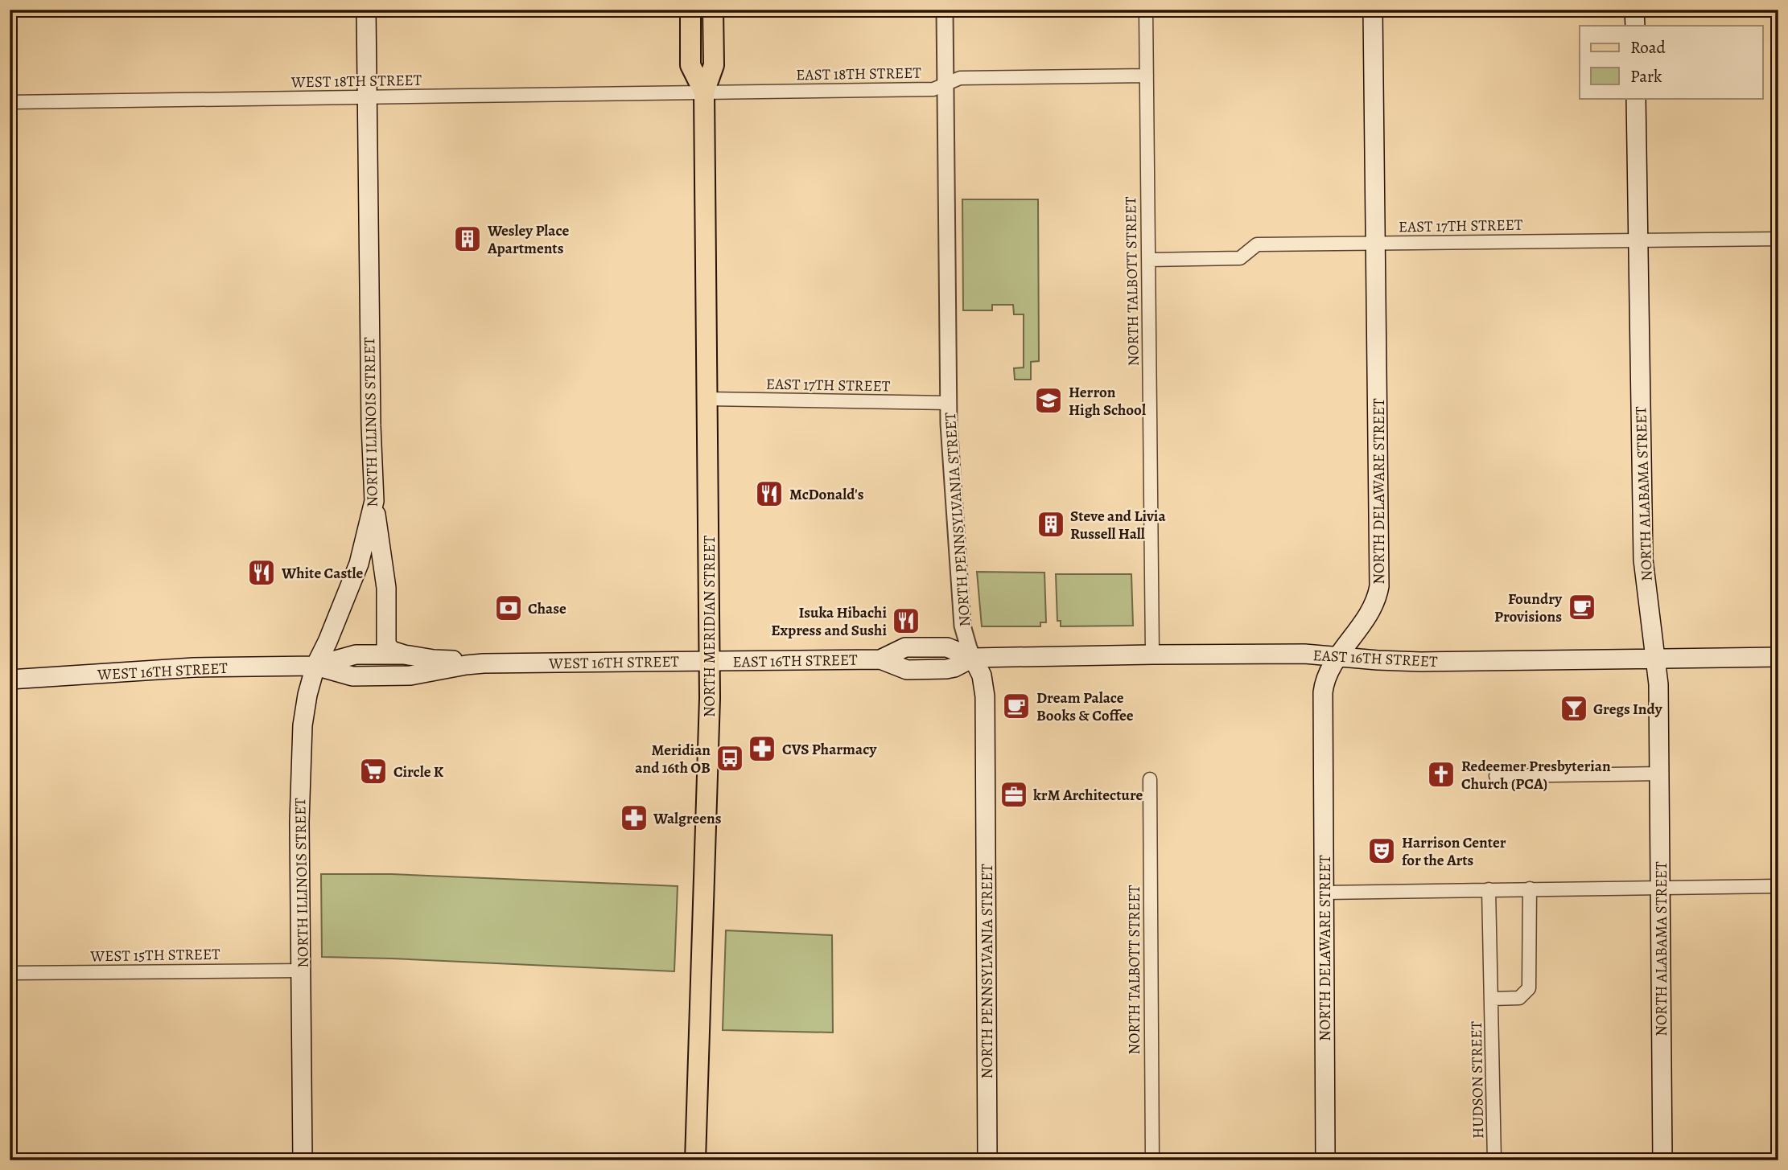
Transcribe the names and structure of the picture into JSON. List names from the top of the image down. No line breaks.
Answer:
{"streets":{"main road":["NORTH ILLINOIS STREET","NORTH DELAWARE STREET","NORTH ALABAMA STREET","NORTH PENNSYLVANIA STREET","NORTH MERIDIAN STREET","EAST 16TH STREET","WEST 16TH STREET"],"street":["EAST 18TH STREET","WEST 18TH STREET","EAST 17TH STREET","NORTH TALBOTT STREET","WEST 15TH STREET","HUDSON STREET"]},"crossings":[["EAST 18TH STREET","WEST 18TH STREET"],["EAST 18TH STREET","NORTH TALBOTT STREET"],["EAST 18TH STREET","NORTH PENNSYLVANIA STREET"],["EAST 18TH STREET","NORTH MERIDIAN STREET"],["WEST 18TH STREET","NORTH ILLINOIS STREET"],["WEST 18TH STREET","NORTH MERIDIAN STREET"],["EAST 17TH STREET","NORTH TALBOTT STREET"],["EAST 17TH STREET","NORTH DELAWARE STREET"],["EAST 17TH STREET","NORTH ALABAMA STREET"],["EAST 17TH STREET","NORTH PENNSYLVANIA STREET"],["EAST 17TH STREET","NORTH MERIDIAN STREET"],["NORTH TALBOTT STREET","EAST 16TH STREET"],["NORTH ILLINOIS STREET","WEST 16TH STREET"],["NORTH ILLINOIS STREET","WEST 15TH STREET"],["NORTH DELAWARE STREET","EAST 16TH STREET"],["NORTH ALABAMA STREET","EAST 16TH STREET"],["NORTH PENNSYLVANIA STREET","EAST 16TH STREET"],["NORTH MERIDIAN STREET","EAST 16TH STREET"],["NORTH MERIDIAN STREET","WEST 16TH STREET"],["EAST 16TH STREET","WEST 16TH STREET"]],"places":{"building":["Wesley Place Apartments","Steve and Livia Russell Hall"],"school or university":["Herron High School"],"restaurant":["McDonald's","White Castle","Isuka Hibachi Express and Sushi"],"cafe":["Foundry Provisions","Dream Palace Books & Coffee"],"bank":["Chase"],"bar":["Gregs Indy"],"pharmacy":["CVS Pharmacy","Walgreens"],"bus stop":["Meridian and 16th OB"],"supermarket":["Circle K"],"church":["Redeemer Presbyterian Church (PCA)"],"office":["krM Architecture"],"theatre":["Harrison Center for the Arts"]},"legend":["Road","Park"]}
